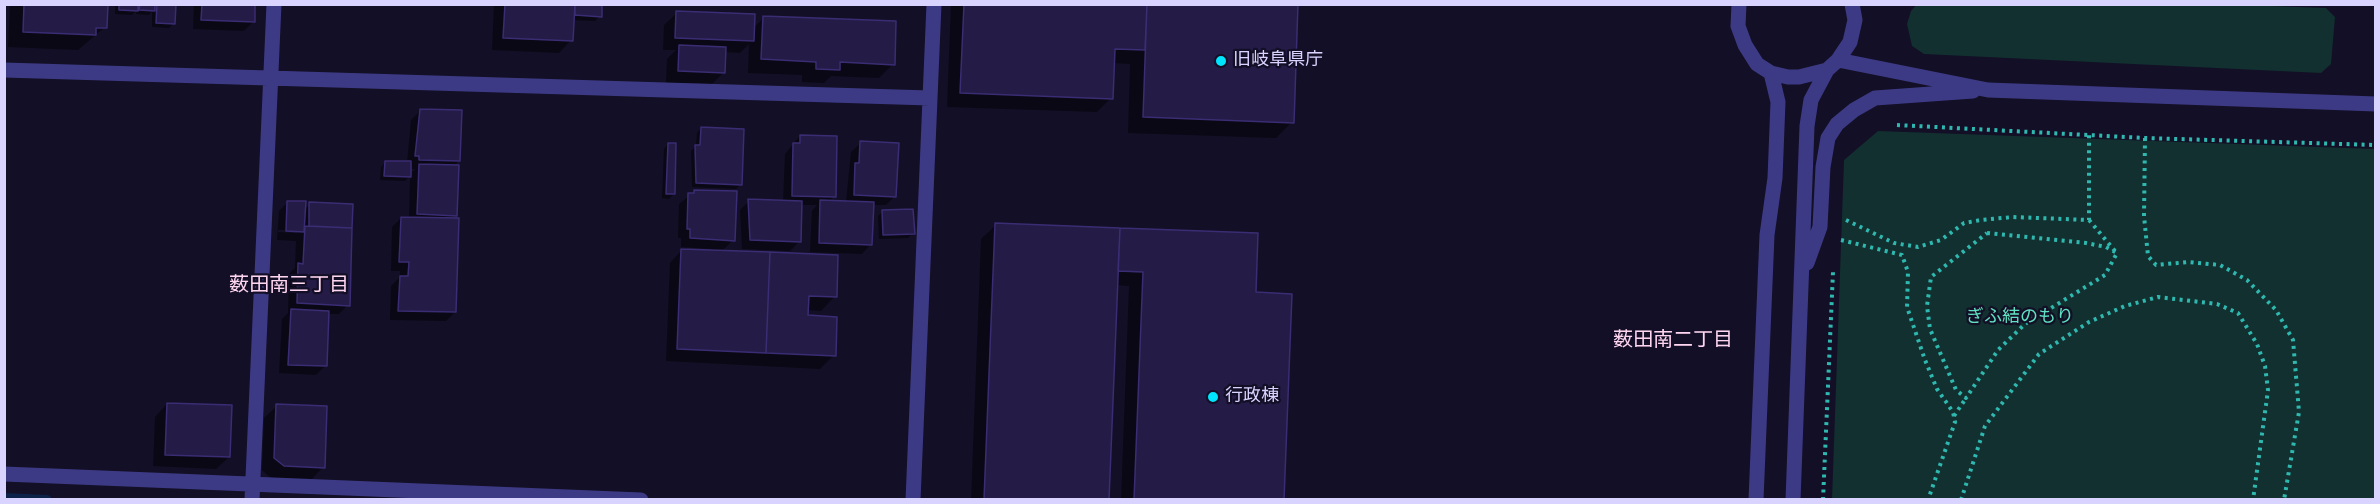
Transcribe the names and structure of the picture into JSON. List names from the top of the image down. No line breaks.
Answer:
{"districts":["薮田南三丁目","薮田南二丁目"],"parks":["ぎふ結のもり"],"places":["旧岐阜県庁","行政棟"]}
